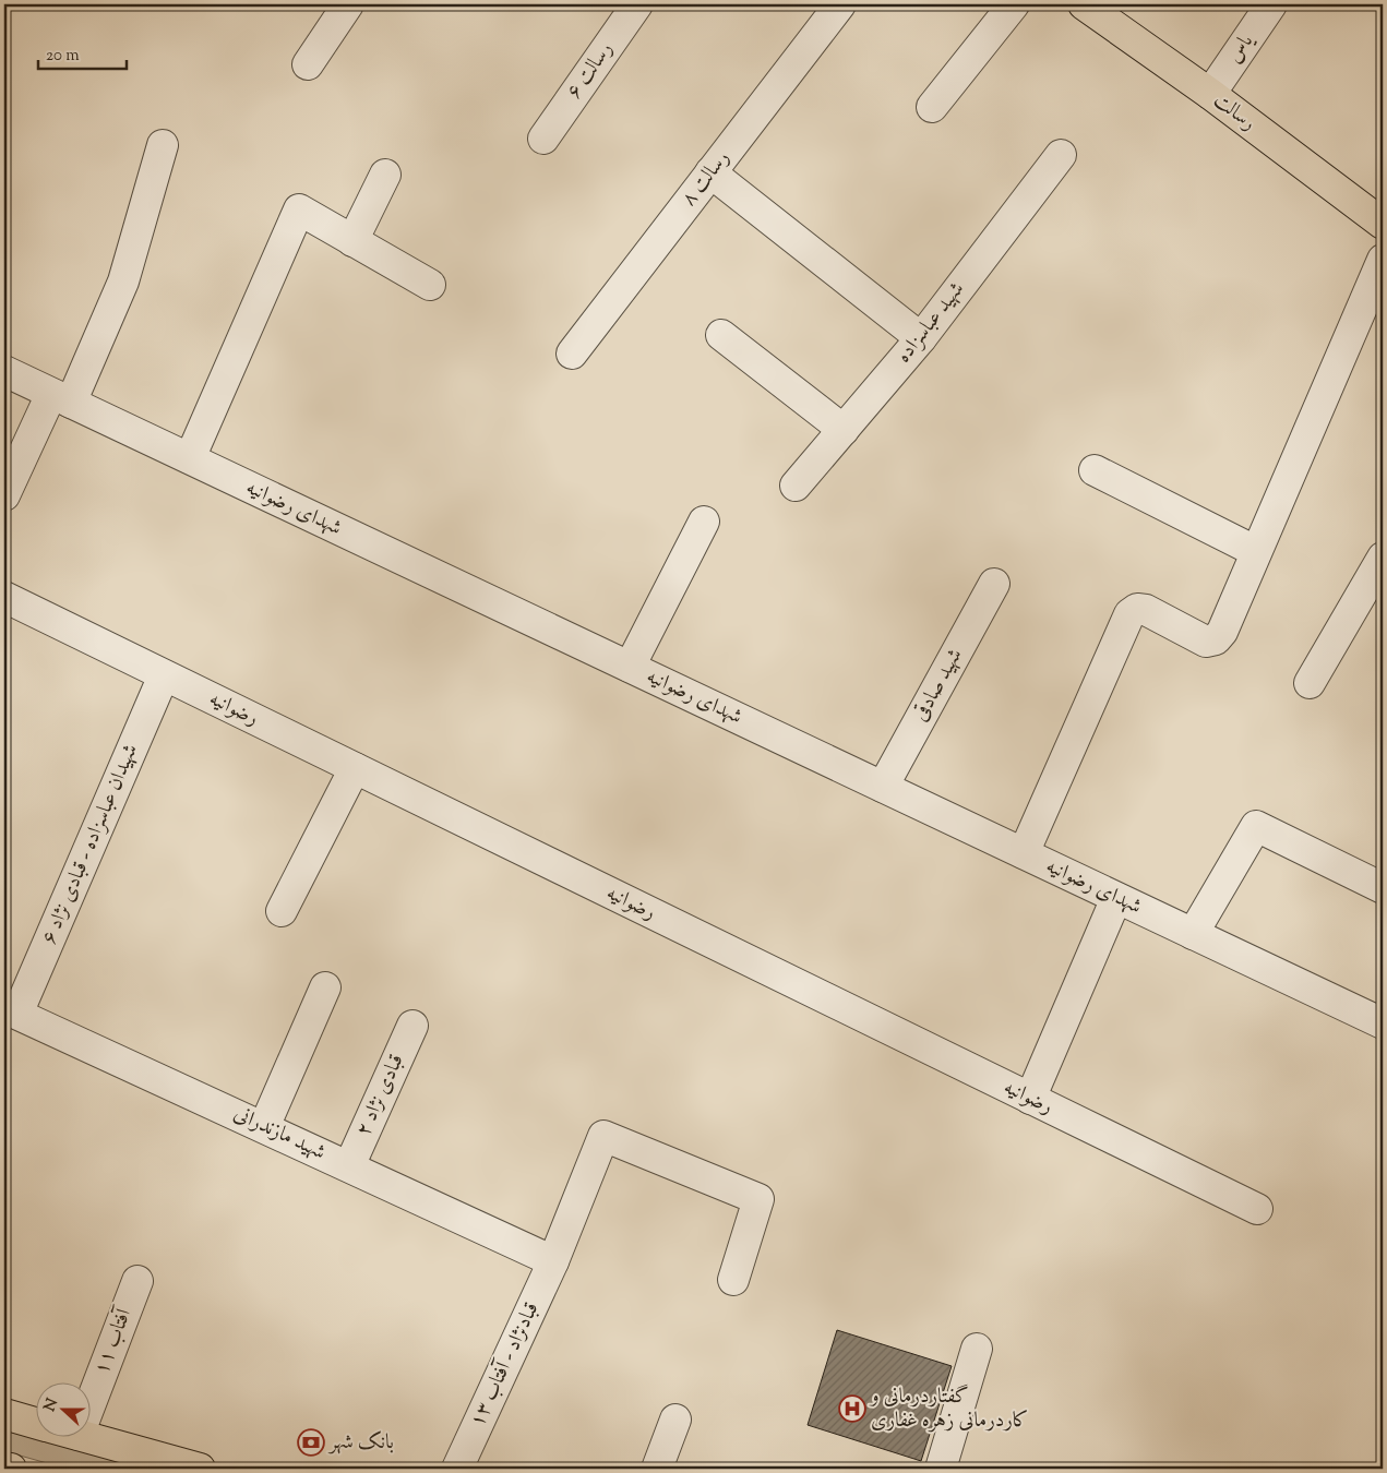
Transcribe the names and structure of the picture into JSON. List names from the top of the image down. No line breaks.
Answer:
{"streets":{"main road":["رسالت"],"street":["یاس","رسالت ۶","رسالت ۸","شهید عباسزاده","شهدای رضوانیه","شهید صادقی","رضوانیه","شهیدان عباسزاده - قبادی نژاد ۶","قبادی نژاد ۲","شهید مازندرانی","آفتاب ۱۱","قبادنژاد - آفتاب ۱۳"]},"crossings":[["یاس","رسالت"],["شهدای رضوانیه","شهید صادقی"],["رضوانیه","شهیدان عباسزاده - قبادی نژاد ۶"],["شهیدان عباسزاده - قبادی نژاد ۶","شهید مازندرانی"],["قبادی نژاد ۲","شهید مازندرانی"],["شهید مازندرانی","قبادنژاد - آفتاب ۱۳"]],"places":{"hospital":["گفتاردرمانی و کاردرمانی زهره غفاری"],"bank":["بانک شهر"]},"scale_bar":"20 m","north":"left"}
